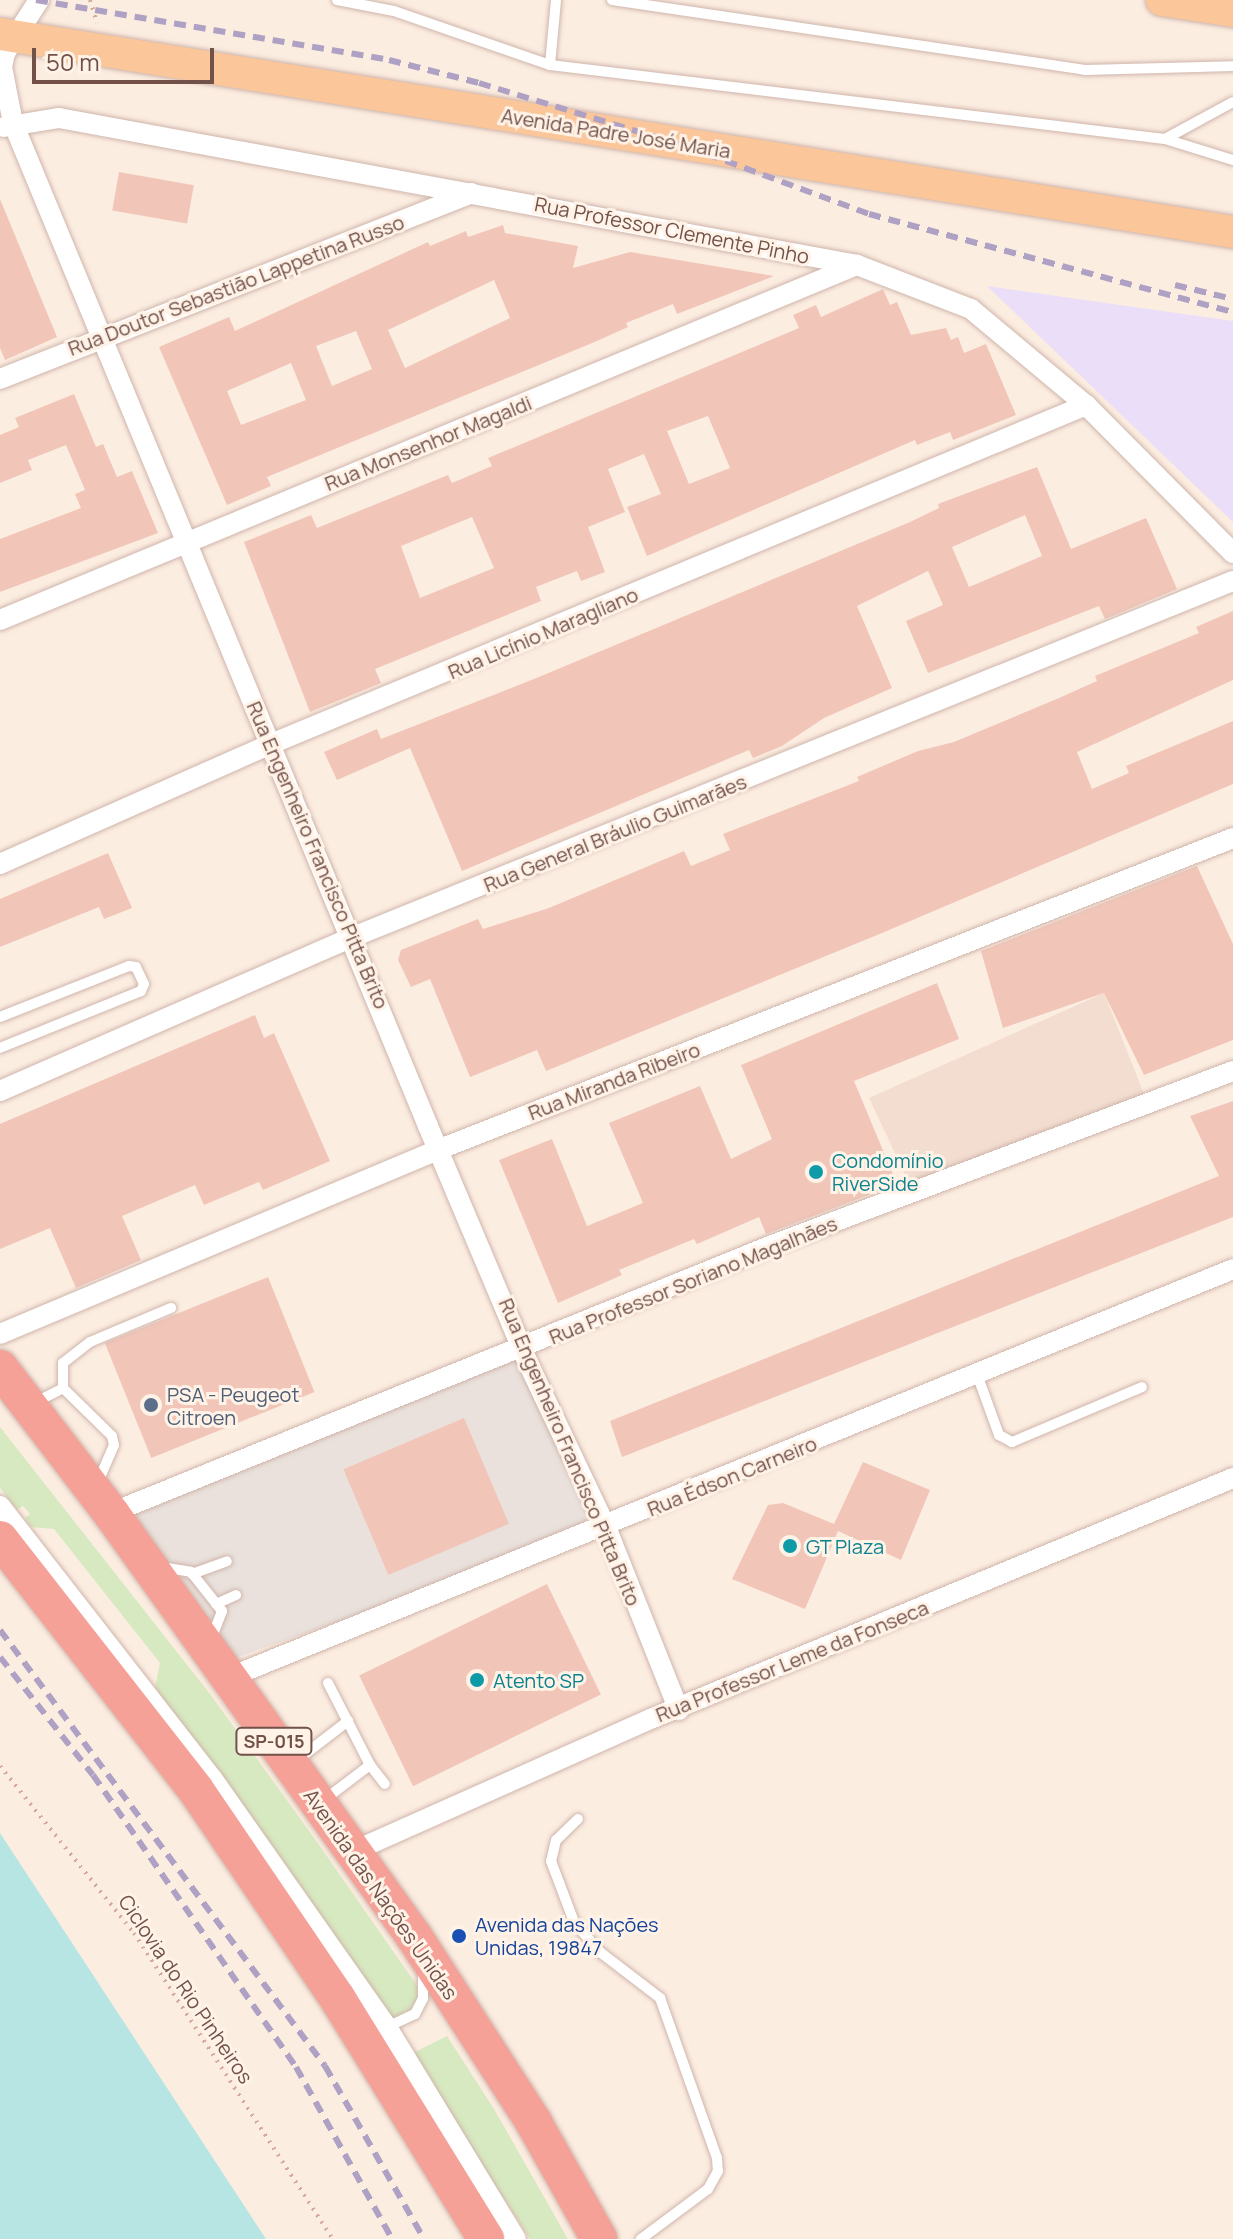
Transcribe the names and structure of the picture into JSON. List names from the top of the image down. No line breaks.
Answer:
{"streets":{"highway":["SP-015","Avenida das Nações Unidas"],"main road":["Avenida Padre José Maria"],"street":["Rua Professor Clemente Pinho","Rua Doutor Sebastião Lappetina Russo","Rua Monsenhor Magaldi","Rua Licínio Maragliano","Rua General Bráulio Guimarães","Rua Engenheiro Francisco Pitta Brito","Rua Miranda Ribeiro","Rua Professor Soriano Magalhães","Rua Édson Carneiro","Rua Professor Leme da Fonseca"],"path":["Ciclovia do Rio Pinheiros"]},"crossings":[["Avenida Padre José Maria","Rua Engenheiro Francisco Pitta Brito"],["Rua Professor Clemente Pinho","Rua Doutor Sebastião Lappetina Russo"],["Rua Professor Clemente Pinho","Rua Monsenhor Magaldi"],["Rua Professor Clemente Pinho","Rua Licínio Maragliano"],["Rua Professor Clemente Pinho","Rua Engenheiro Francisco Pitta Brito"],["Rua Doutor Sebastião Lappetina Russo","Rua Engenheiro Francisco Pitta Brito"],["Rua Monsenhor Magaldi","Rua Engenheiro Francisco Pitta Brito"],["Rua Licínio Maragliano","Rua Engenheiro Francisco Pitta Brito"],["Rua General Bráulio Guimarães","Rua Engenheiro Francisco Pitta Brito"],["Rua Engenheiro Francisco Pitta Brito","Rua Miranda Ribeiro"],["Rua Engenheiro Francisco Pitta Brito","Rua Professor Soriano Magalhães"],["Rua Engenheiro Francisco Pitta Brito","Rua Édson Carneiro"],["Rua Engenheiro Francisco Pitta Brito","Rua Professor Leme da Fonseca"],["Rua Professor Soriano Magalhães","Avenida das Nações Unidas"],["Rua Édson Carneiro","Avenida das Nações Unidas"],["Rua Professor Leme da Fonseca","Avenida das Nações Unidas"]],"places":["Condomínio RiverSide","PSA - Peugeot Citroen","GT Plaza","Atento SP","Avenida das Nações Unidas, 19847"],"scale_bar":"50 m"}
